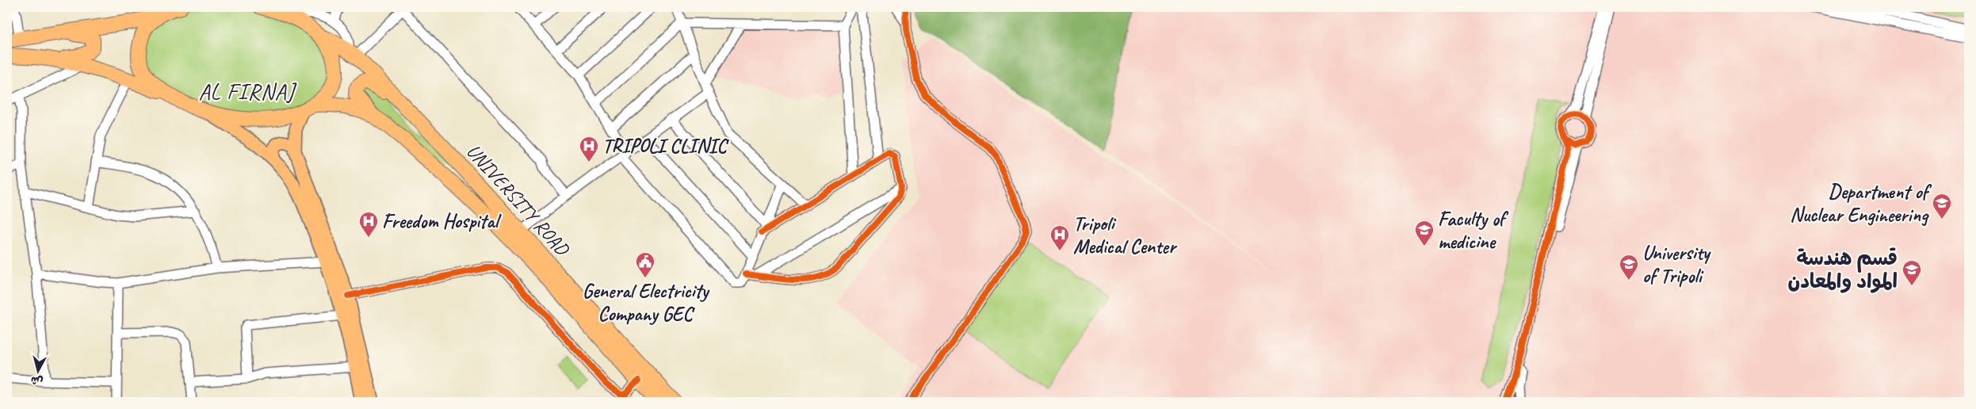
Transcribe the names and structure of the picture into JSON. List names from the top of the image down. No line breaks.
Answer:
{"streets":{"highway":["UNIVERSITY ROAD"]},"districts":["AL FIRNAJ"],"places":{"hospital":["TRIPOLI CLINIC","Freedom Hospital","Tripoli Medical Center"],"school or university":["Department of Nuclear Engineering","Faculty of medicine","University of Tripoli","قسم هندسة المواد والمعادن"],"public building":["General Electricity Company GEC"]},"north":"bottom"}
